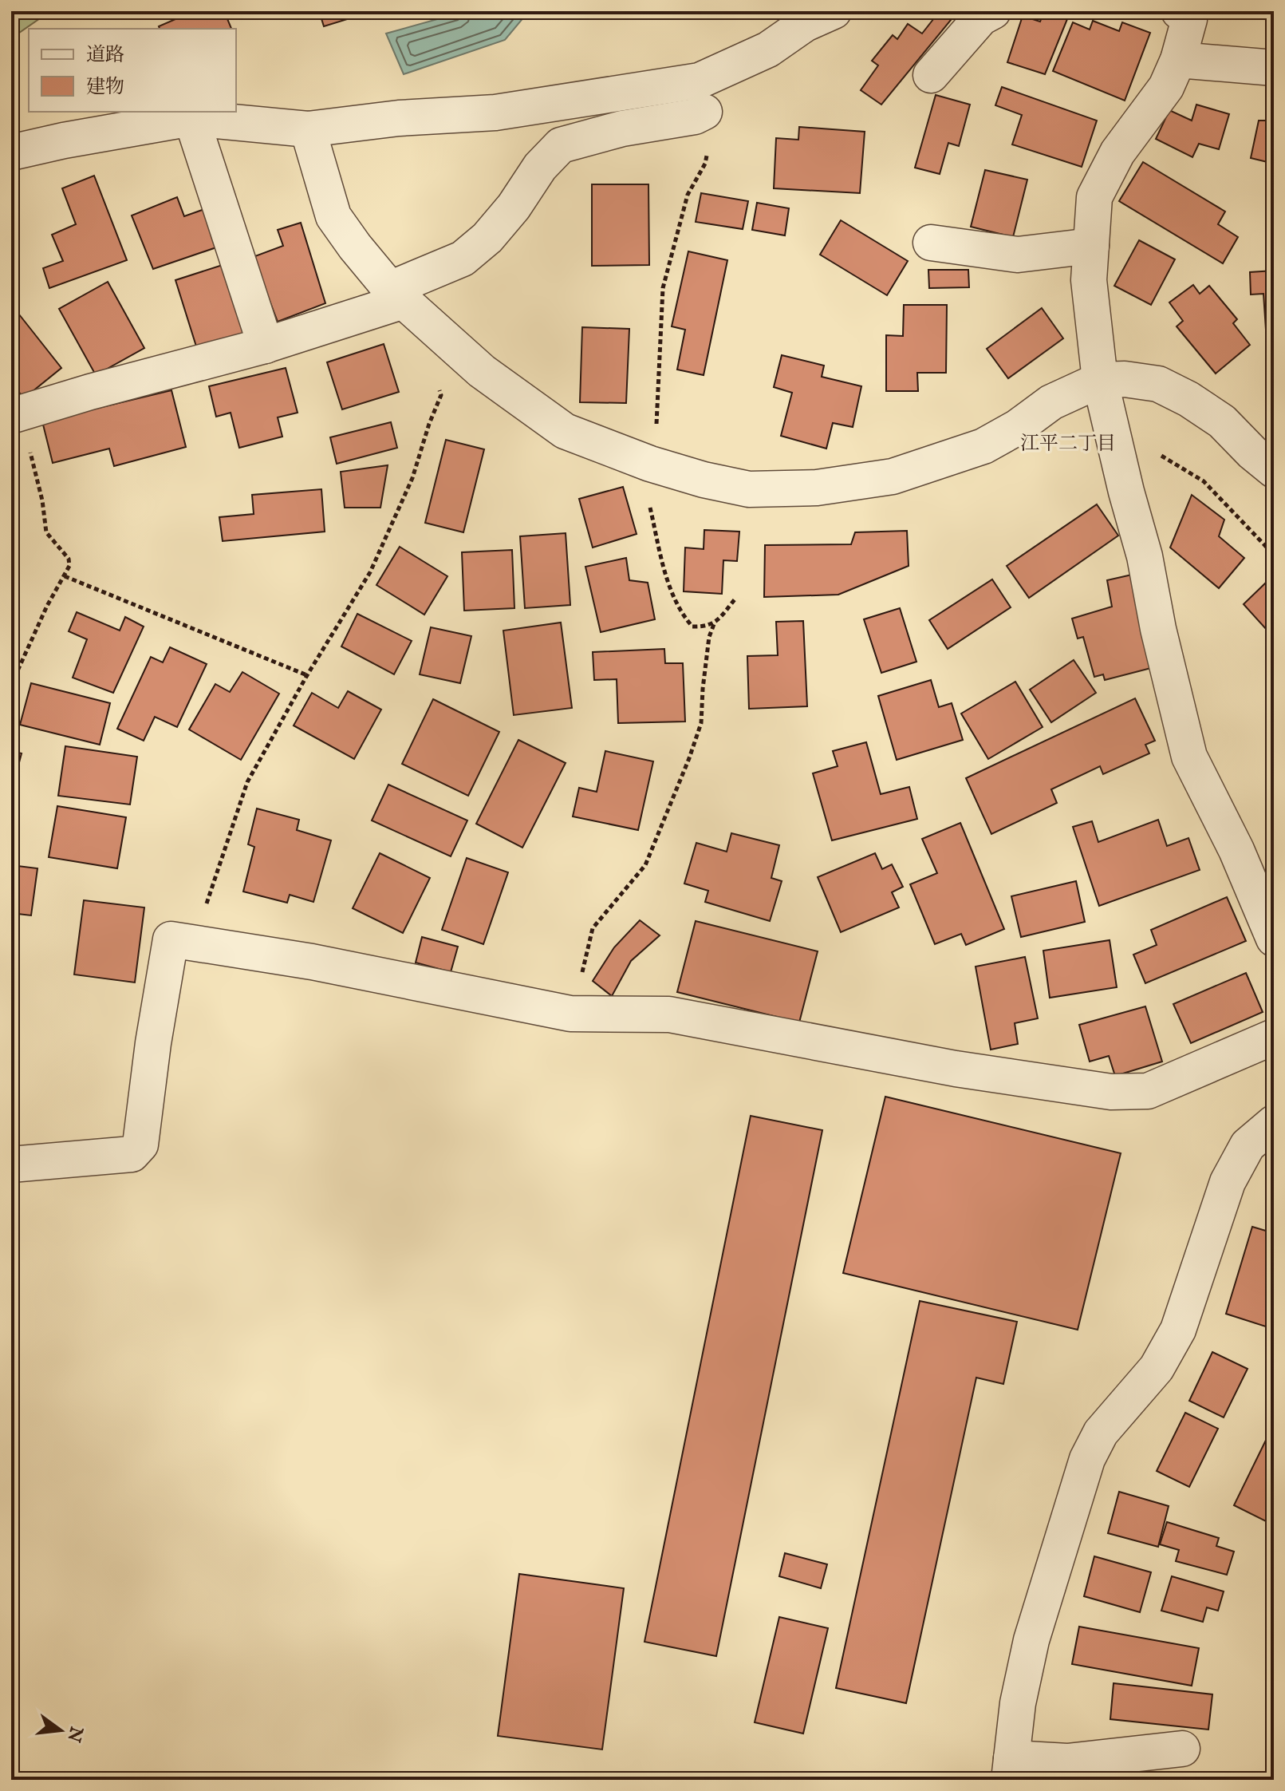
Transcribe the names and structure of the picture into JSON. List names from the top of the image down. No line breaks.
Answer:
{"districts":["江平二丁目"],"legend":["道路","建物"],"north":"right"}
